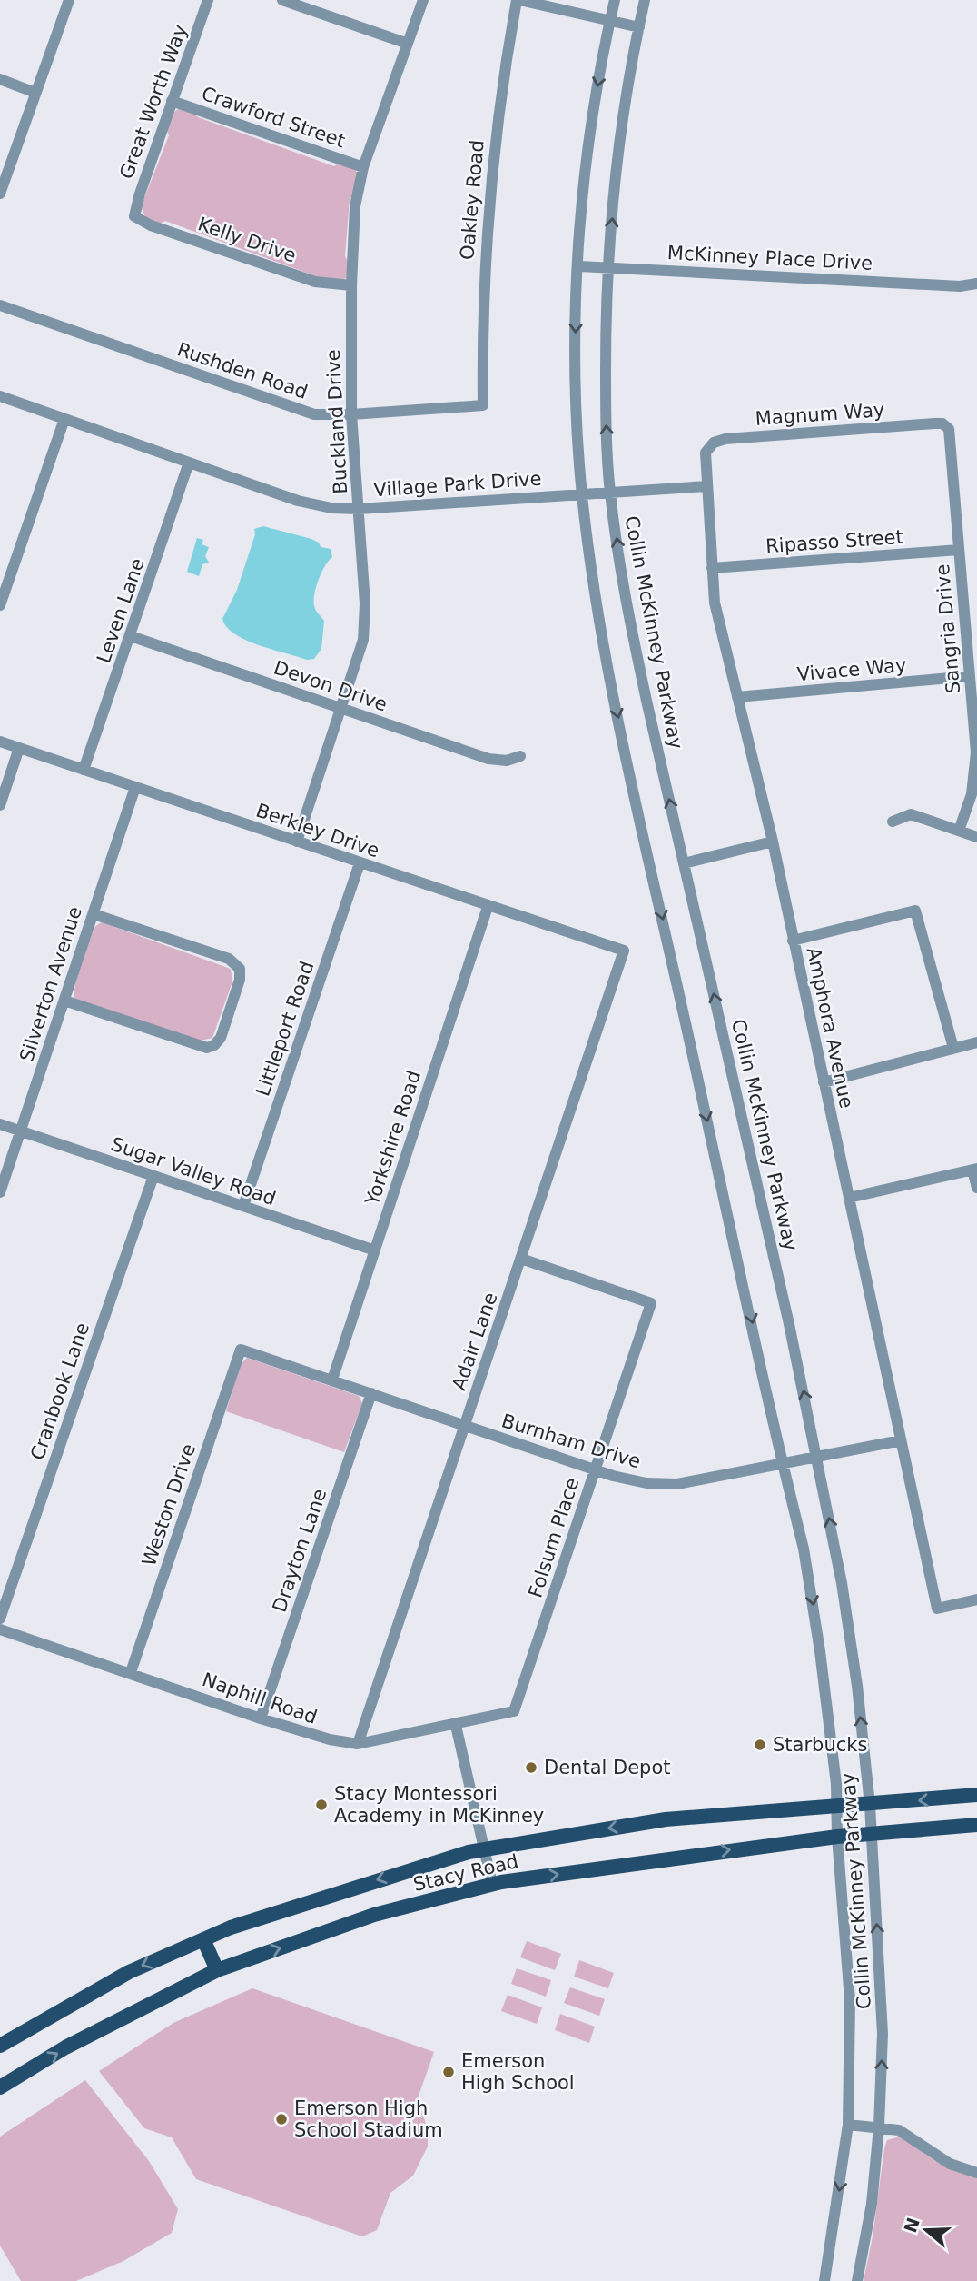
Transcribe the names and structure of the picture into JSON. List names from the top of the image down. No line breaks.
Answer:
{"streets":{"main road":["Stacy Road"],"street":["Great Worth Way","Crawford Street","Oakley Road","Kelly Drive","McKinney Place Drive","Rushden Road","Magnum Way","Buckland Drive","Village Park Drive","Ripasso Street","Leven Lane","Sangria Drive","Collin McKinney Parkway","Vivace Way","Devon Drive","Berkley Drive","Silverton Avenue","Amphora Avenue","Littleport Road","Yorkshire Road","Sugar Valley Road","Adair Lane","Cranbook Lane","Burnham Drive","Weston Drive","Folsum Place","Drayton Lane","Naphill Road"]},"crossings":[["Great Worth Way","Crawford Street"],["Great Worth Way","Kelly Drive"],["Crawford Street","Buckland Drive"],["Oakley Road","Rushden Road"],["Kelly Drive","Buckland Drive"],["McKinney Place Drive","Collin McKinney Parkway"],["Rushden Road","Buckland Drive"],["Magnum Way","Sangria Drive"],["Magnum Way","Amphora Avenue"],["Buckland Drive","Village Park Drive"],["Buckland Drive","Devon Drive"],["Buckland Drive","Berkley Drive"],["Village Park Drive","Leven Lane"],["Village Park Drive","Collin McKinney Parkway"],["Village Park Drive","Amphora Avenue"],["Ripasso Street","Sangria Drive"],["Ripasso Street","Amphora Avenue"],["Leven Lane","Devon Drive"],["Leven Lane","Berkley Drive"],["Sangria Drive","Vivace Way"],["Collin McKinney Parkway","Burnham Drive"],["Collin McKinney Parkway","Stacy Road"],["Vivace Way","Amphora Avenue"],["Berkley Drive","Silverton Avenue"],["Berkley Drive","Littleport Road"],["Berkley Drive","Yorkshire Road"],["Berkley Drive","Adair Lane"],["Silverton Avenue","Sugar Valley Road"],["Amphora Avenue","Burnham Drive"],["Littleport Road","Sugar Valley Road"],["Yorkshire Road","Sugar Valley Road"],["Yorkshire Road","Burnham Drive"],["Sugar Valley Road","Cranbook Lane"],["Adair Lane","Burnham Drive"],["Adair Lane","Folsum Place"],["Adair Lane","Naphill Road"],["Burnham Drive","Weston Drive"],["Burnham Drive","Folsum Place"],["Burnham Drive","Drayton Lane"],["Weston Drive","Naphill Road"],["Folsum Place","Naphill Road"],["Drayton Lane","Naphill Road"]],"places":["Starbucks","Dental Depot","Stacy Montessori Academy in McKinney","Emerson High School","Emerson High School Stadium"],"north":"left"}
